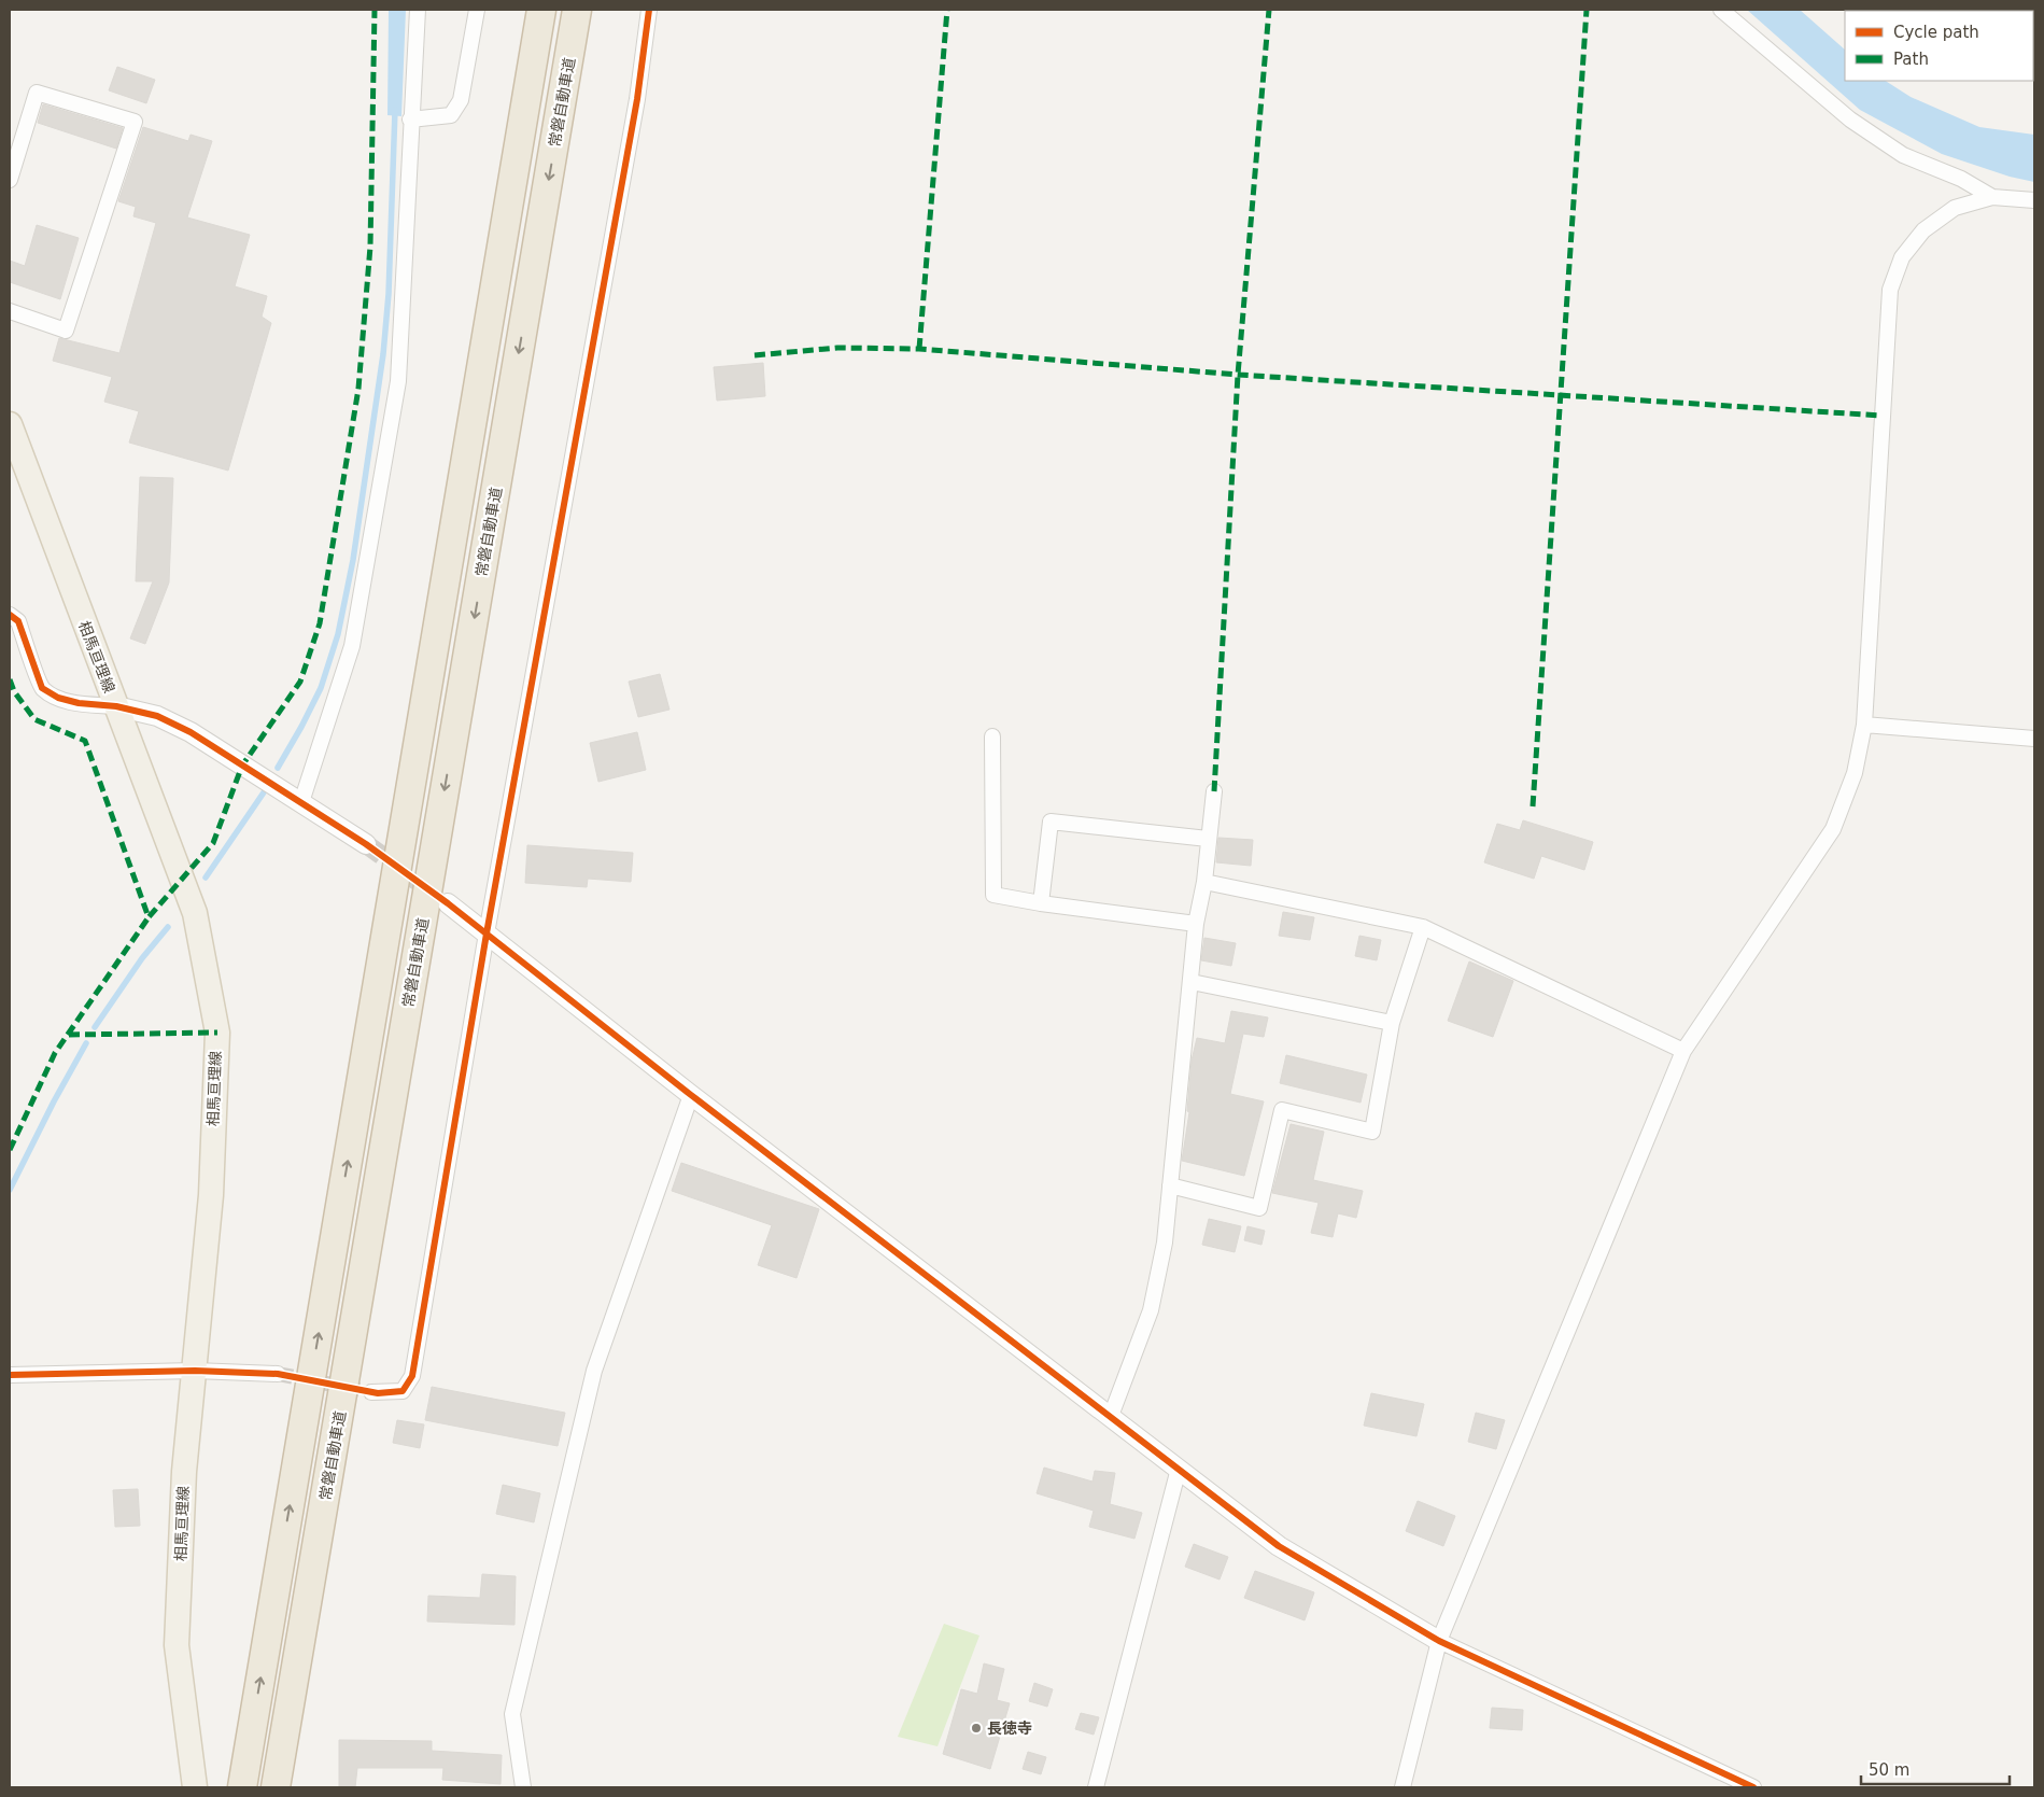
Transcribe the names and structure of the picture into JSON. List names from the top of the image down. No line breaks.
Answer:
{"streets":{"highway":["常磐自動車道"],"main road":["相馬亘理線"]},"places":["長徳寺"],"legend":["Cycle path","Path"],"scale_bar":"50 m"}
